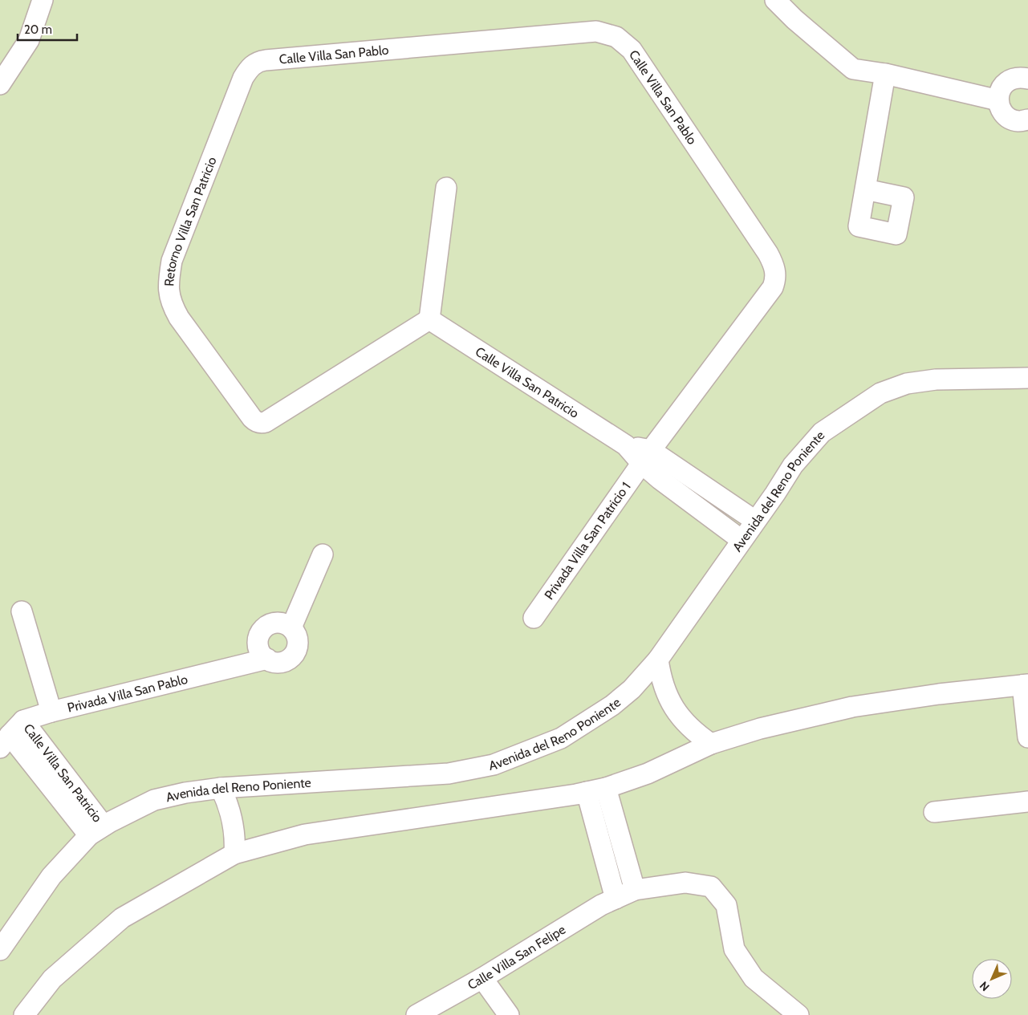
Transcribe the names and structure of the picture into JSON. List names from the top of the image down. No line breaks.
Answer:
{"streets":{"street":["Calle Villa San Pablo","Retorno Villa San Patricio","Calle Villa San Patricio","Avenida del Reno Poniente","Privada Villa San Patricio 1","Privada Villa San Pablo","Calle Villa San Felipe"]},"crossings":[["Calle Villa San Pablo","Retorno Villa San Patricio"],["Calle Villa San Pablo","Calle Villa San Patricio"],["Calle Villa San Pablo","Privada Villa San Patricio 1"],["Retorno Villa San Patricio","Calle Villa San Patricio"],["Calle Villa San Patricio","Avenida del Reno Poniente"],["Calle Villa San Patricio","Privada Villa San Patricio 1"],["Calle Villa San Patricio","Privada Villa San Pablo"]],"scale_bar":"20 m","north":"bottom left"}
